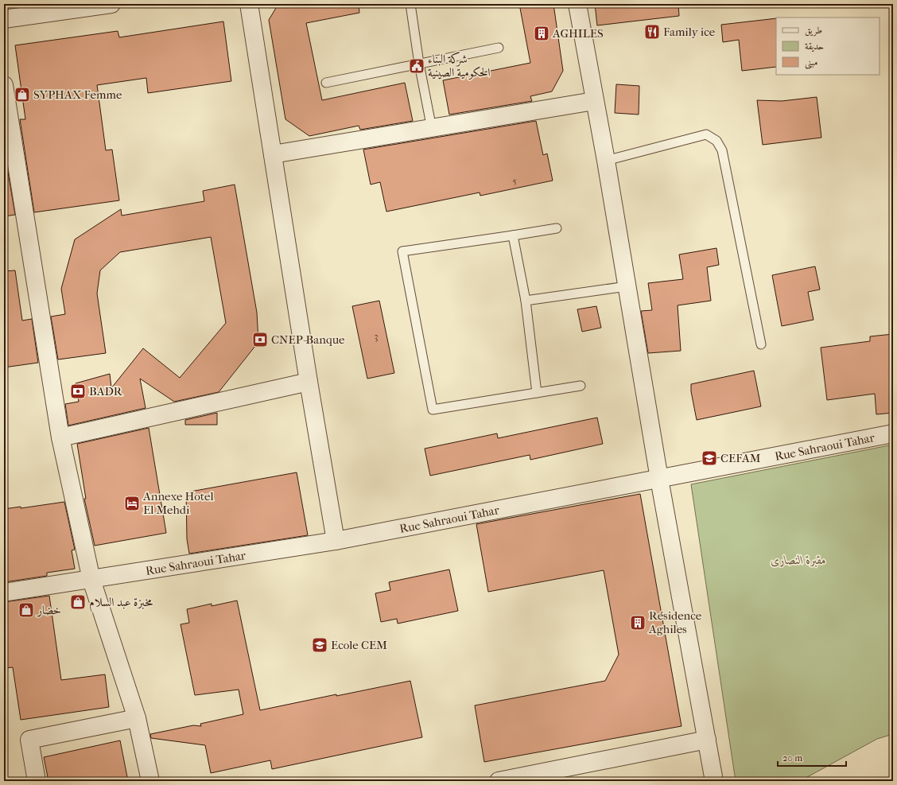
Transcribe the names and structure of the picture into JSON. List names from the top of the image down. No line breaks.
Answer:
{"streets":{"street":["Rue Sahraoui Tahar"]},"parks":["مقبرة النصارى"],"places":{"restaurant":["Family ice"],"building":["AGHILES","Résidence Aghiles"],"public building":["شركة البناء الحكومية الصينية"],"shop":["SYPHAX Femme","مخبزة عبد السلام","خضار"],"bank":["CNEP-Banque","BADR"],"school or university":["CEFAM","Ecole CEM"],"hotel":["Annexe Hotel El Mehdi"]},"house_numbers":["5","3"],"legend":["طريق","حديقة","مبنى"],"scale_bar":"20 m"}
